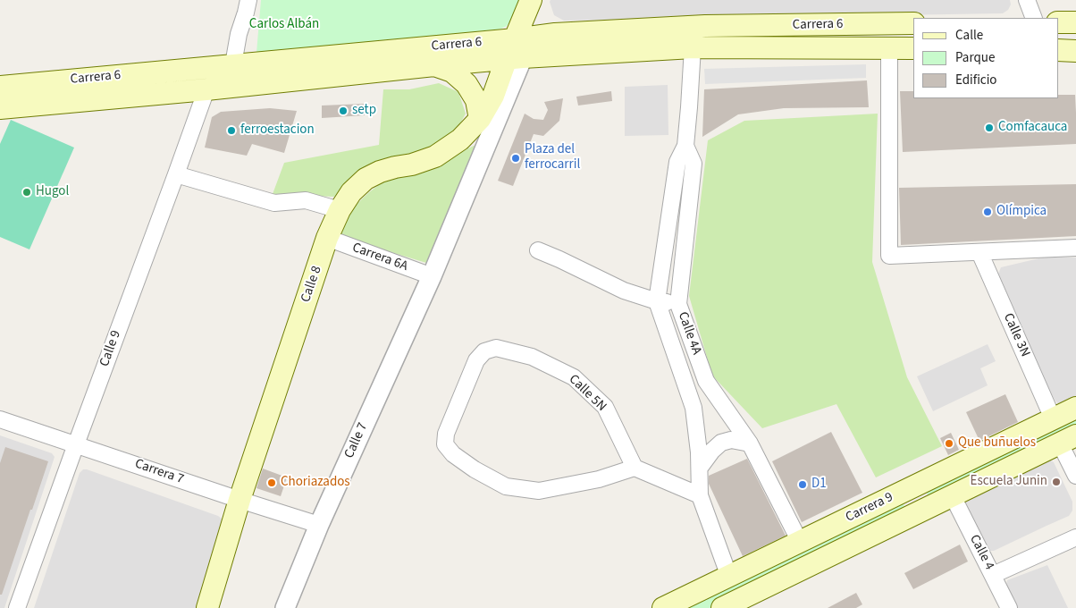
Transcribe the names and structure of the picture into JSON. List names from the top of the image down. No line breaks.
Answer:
{"streets":{"main road":["Carrera 6","Calle 8","Carrera 9"],"street":["Carrera 6A","Calle 4A","Calle 3N","Calle 9","Calle 5N","Calle 7","Carrera 7","Calle 4"]},"crossings":[["Carrera 6","Calle 8"],["Carrera 6","Calle 4A"],["Carrera 6","Calle 9"],["Carrera 6","Calle 7"],["Carrera 6A","Calle 8"],["Carrera 6A","Calle 7"],["Calle 8","Calle 7"],["Calle 8","Carrera 7"],["Calle 4A","Carrera 9"],["Calle 3N","Carrera 9"],["Calle 9","Carrera 7"],["Calle 7","Carrera 7"],["Carrera 9","Calle 4"]],"parks":["Carlos Albán"],"places":["setp","Comfacauca","ferroestacion","Plaza del ferrocarril","Hugol","Olímpica","Que buñuelos","Escuela Junin","Choriazados","D1"],"legend":["Calle","Parque","Edificio"]}
